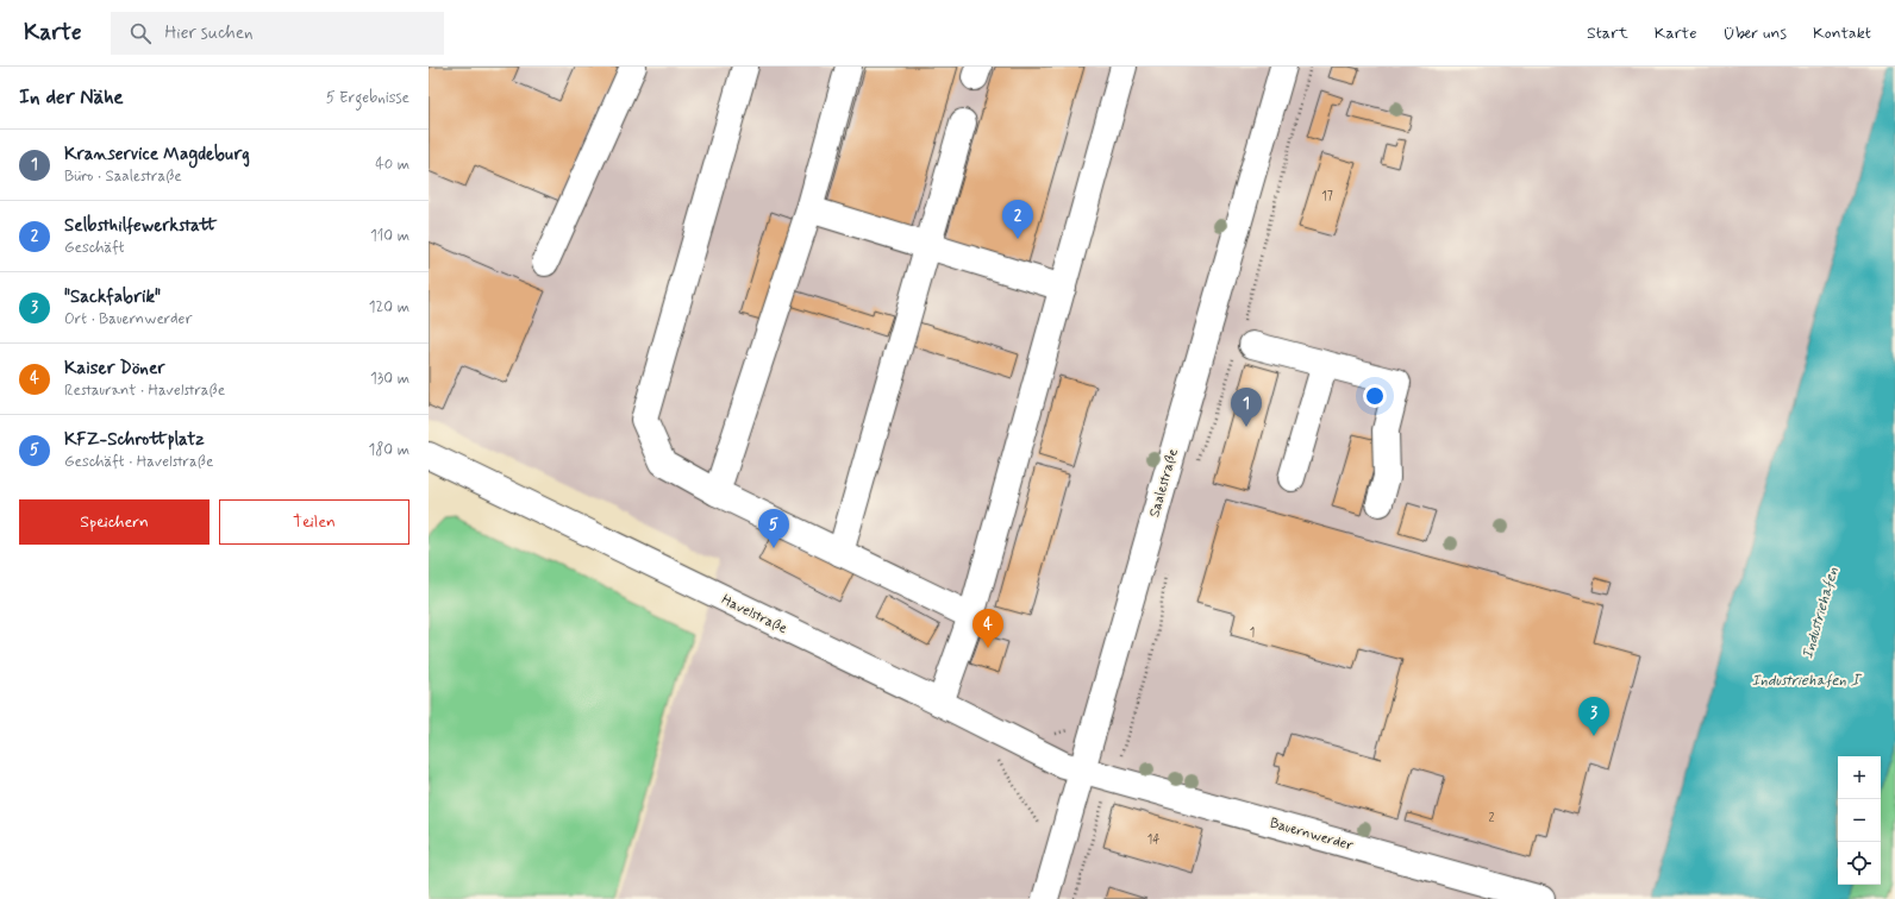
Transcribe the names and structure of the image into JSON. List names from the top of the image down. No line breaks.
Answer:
{"streets":{"street":["Saalestraße","Havelstraße","Bauernwerder"]},"crossings":[["Saalestraße","Havelstraße"],["Saalestraße","Bauernwerder"],["Havelstraße","Bauernwerder"]],"water":["Industriehafen","Industriehafen I"],"house_numbers":["17","1","2","14"],"page":{"header":"Karte","search":"Hier suchen","nav":["Start","Karte","Über uns","Kontakt"],"heading":["In der Nähe","5 Ergebnisse"],"list":[{"mark":"1","name":"Kranservice Magdeburg","note":"Büro · Saalestraße","value":"40 m"},{"mark":"2","name":"Selbsthilfewerkstatt","note":"Geschäft","value":"110 m"},{"mark":"3","name":"\"Sackfabrik\"","note":"Ort · Bauernwerder","value":"120 m"},{"mark":"4","name":"Kaiser Döner","note":"Restaurant · Havelstraße","value":"130 m"},{"mark":"5","name":"KFZ-Schrottplatz","note":"Geschäft · Havelstraße","value":"180 m"}],"pins":["2","1","5","4","3"],"buttons":["Speichern","Teilen"],"map_buttons":["+","−"]}}
